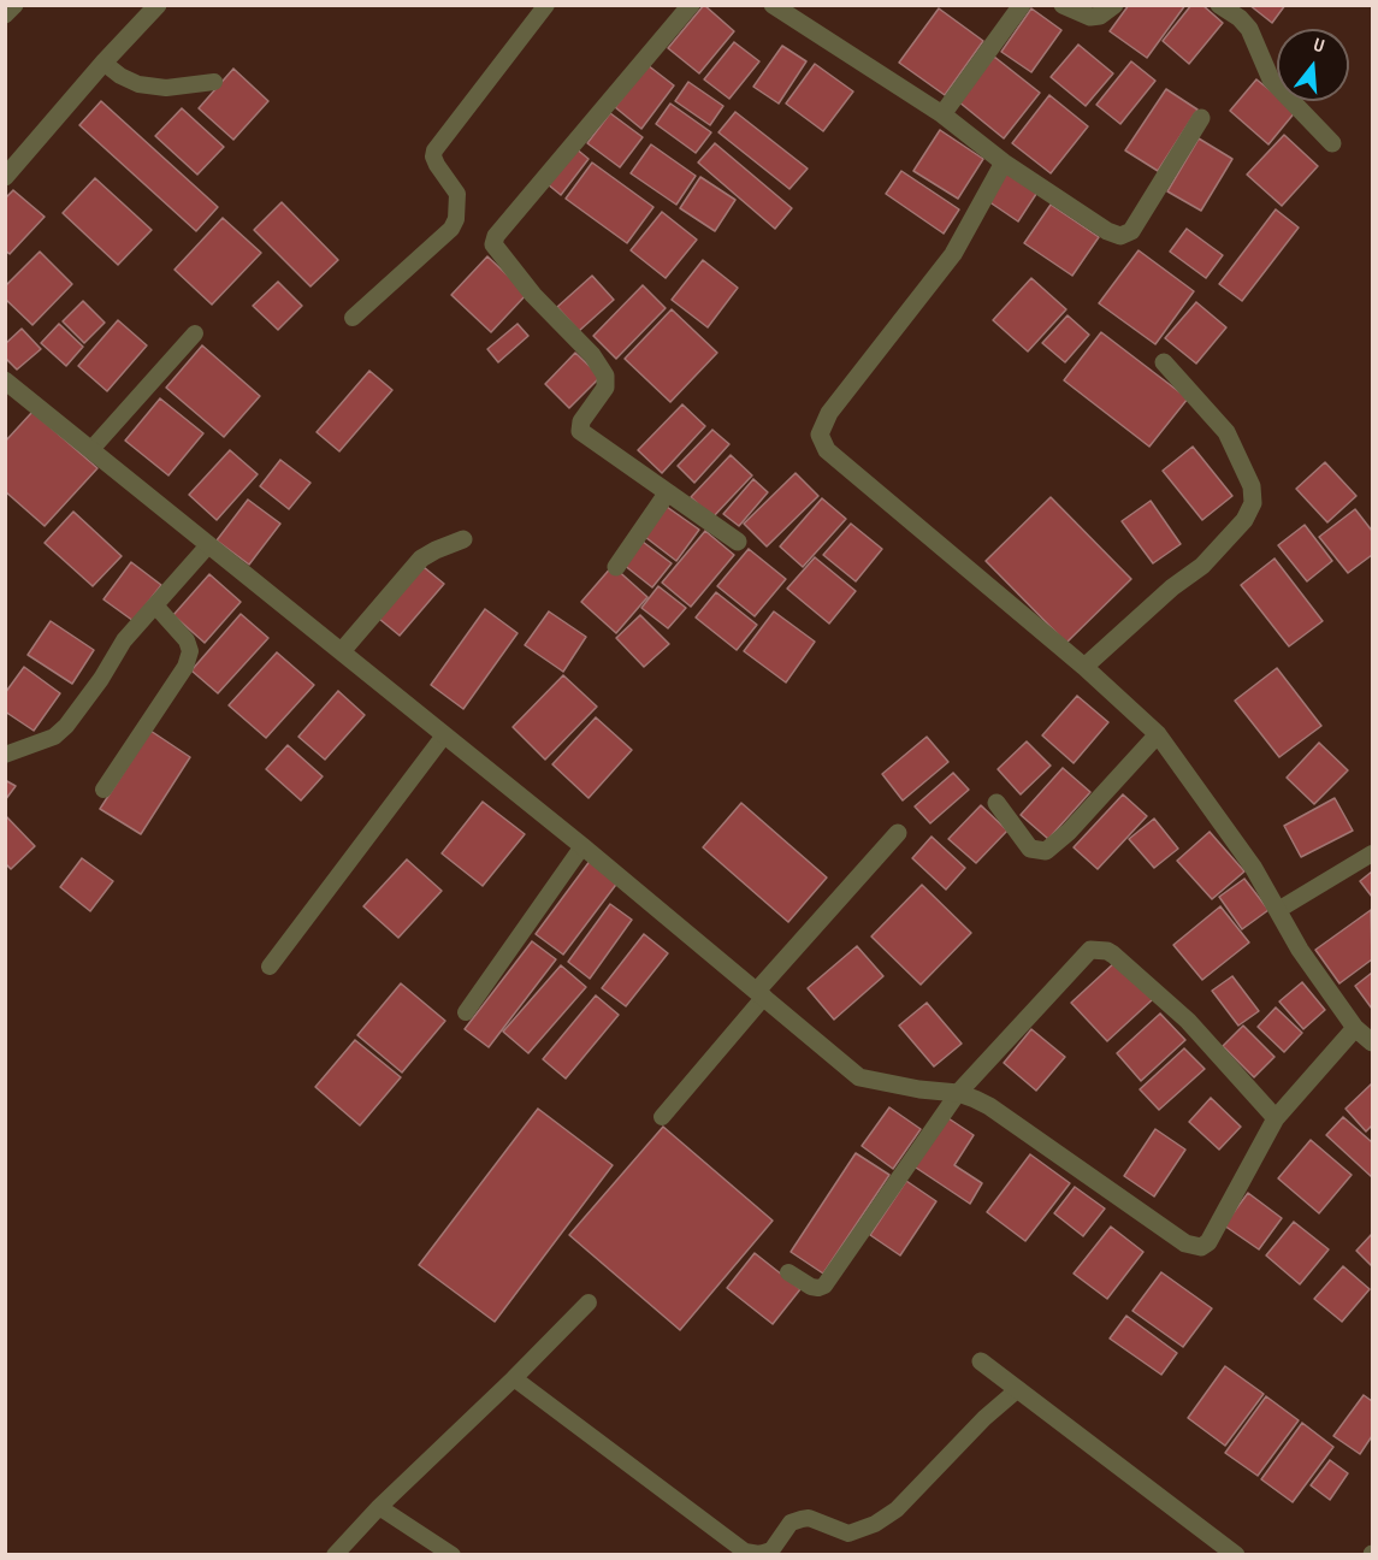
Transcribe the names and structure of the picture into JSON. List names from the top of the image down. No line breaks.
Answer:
{"north":"top"}
